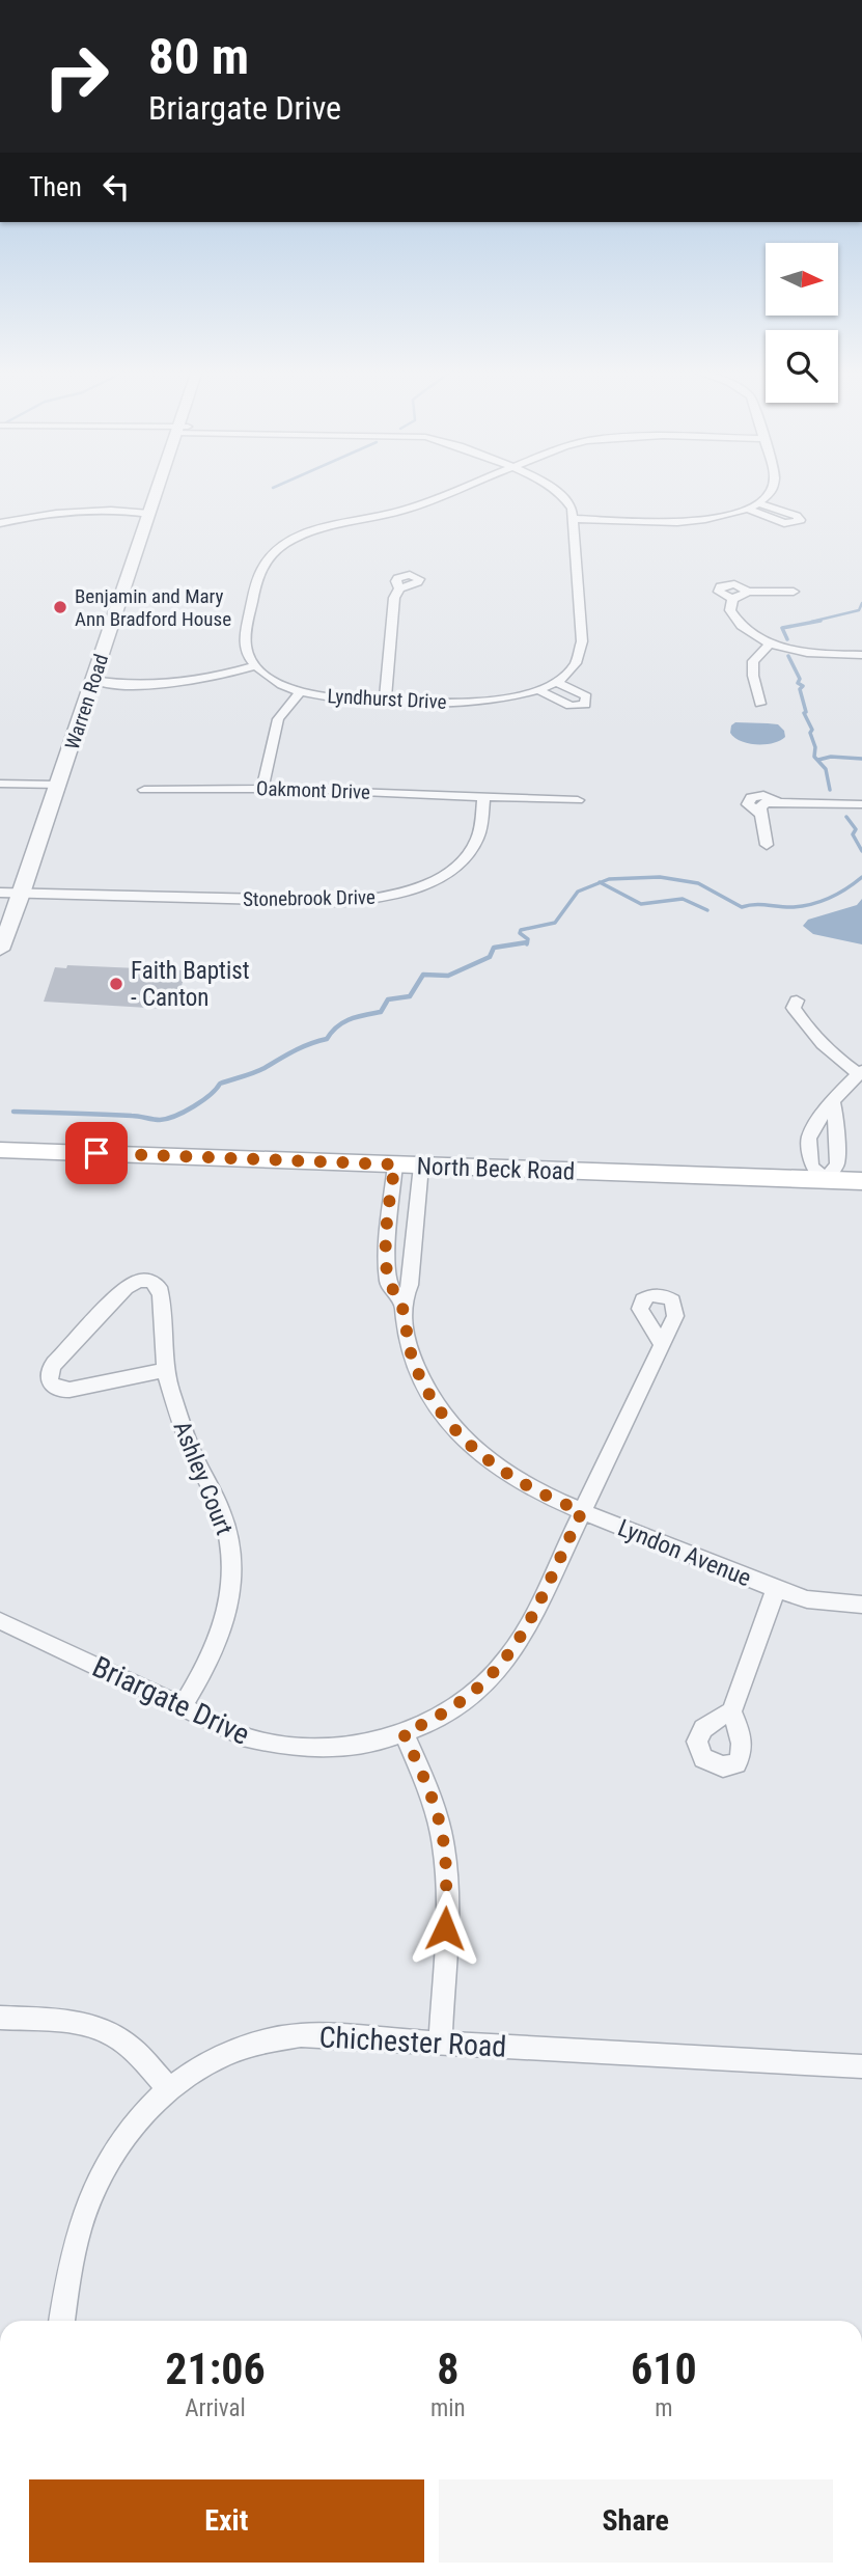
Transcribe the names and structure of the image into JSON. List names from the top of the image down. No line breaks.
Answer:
{"streets":{"main road":["North Beck Road"],"street":["Lyndhurst Drive","Warren Road","Oakmont Drive","Stonebrook Drive","Ashley Court","Lyndon Avenue","Briargate Drive","Chichester Road"]},"crossings":[["Warren Road","Stonebrook Drive"],["Oakmont Drive","Stonebrook Drive"],["North Beck Road","Lyndon Avenue"],["Ashley Court","Briargate Drive"],["Lyndon Avenue","Briargate Drive"]],"places":["Benjamin and Mary Ann Bradford House","Faith Baptist - Canton"],"north":"right","page":{"turn":["80 m","Briargate Drive"],"then":"Then","eta":["21:06","Arrival","8","min","610","m"],"buttons":["Exit","Share"]}}
